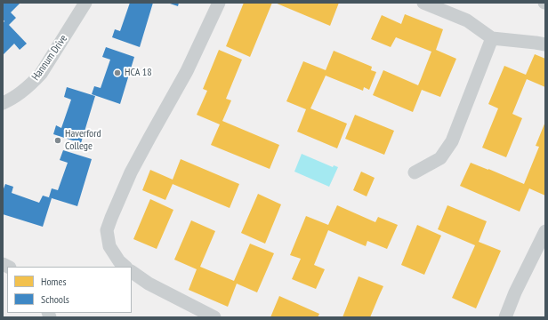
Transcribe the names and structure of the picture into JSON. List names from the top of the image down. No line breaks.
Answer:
{"streets":{"street":["Hannum Drive"]},"places":["HCA 18","Haverford College"],"legend":["Homes","Schools"]}
